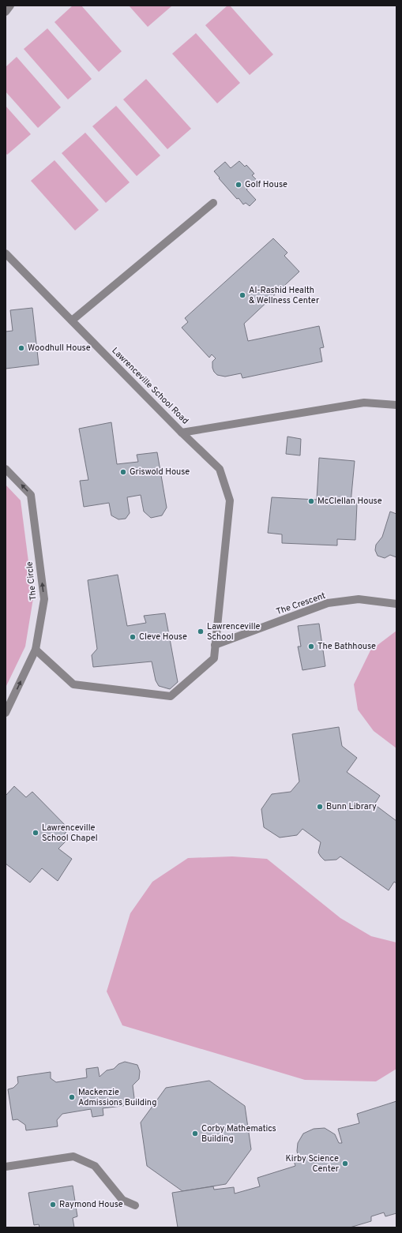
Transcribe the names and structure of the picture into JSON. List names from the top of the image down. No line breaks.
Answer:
{"streets":{"street":["Lawrenceville School Road","The Circle","The Crescent"]},"one_way":["The Circle"],"places":["Golf House","Al-Rashid Health & Wellness Center","Woodhull House","Griswold House","McClellan House","Lawrenceville School","Cleve House","The Bathhouse","Bunn Library","Lawrenceville School Chapel","Mackenzie Admissions Building","Corby Mathematics Building","Kirby Science Center","Raymond House"]}
